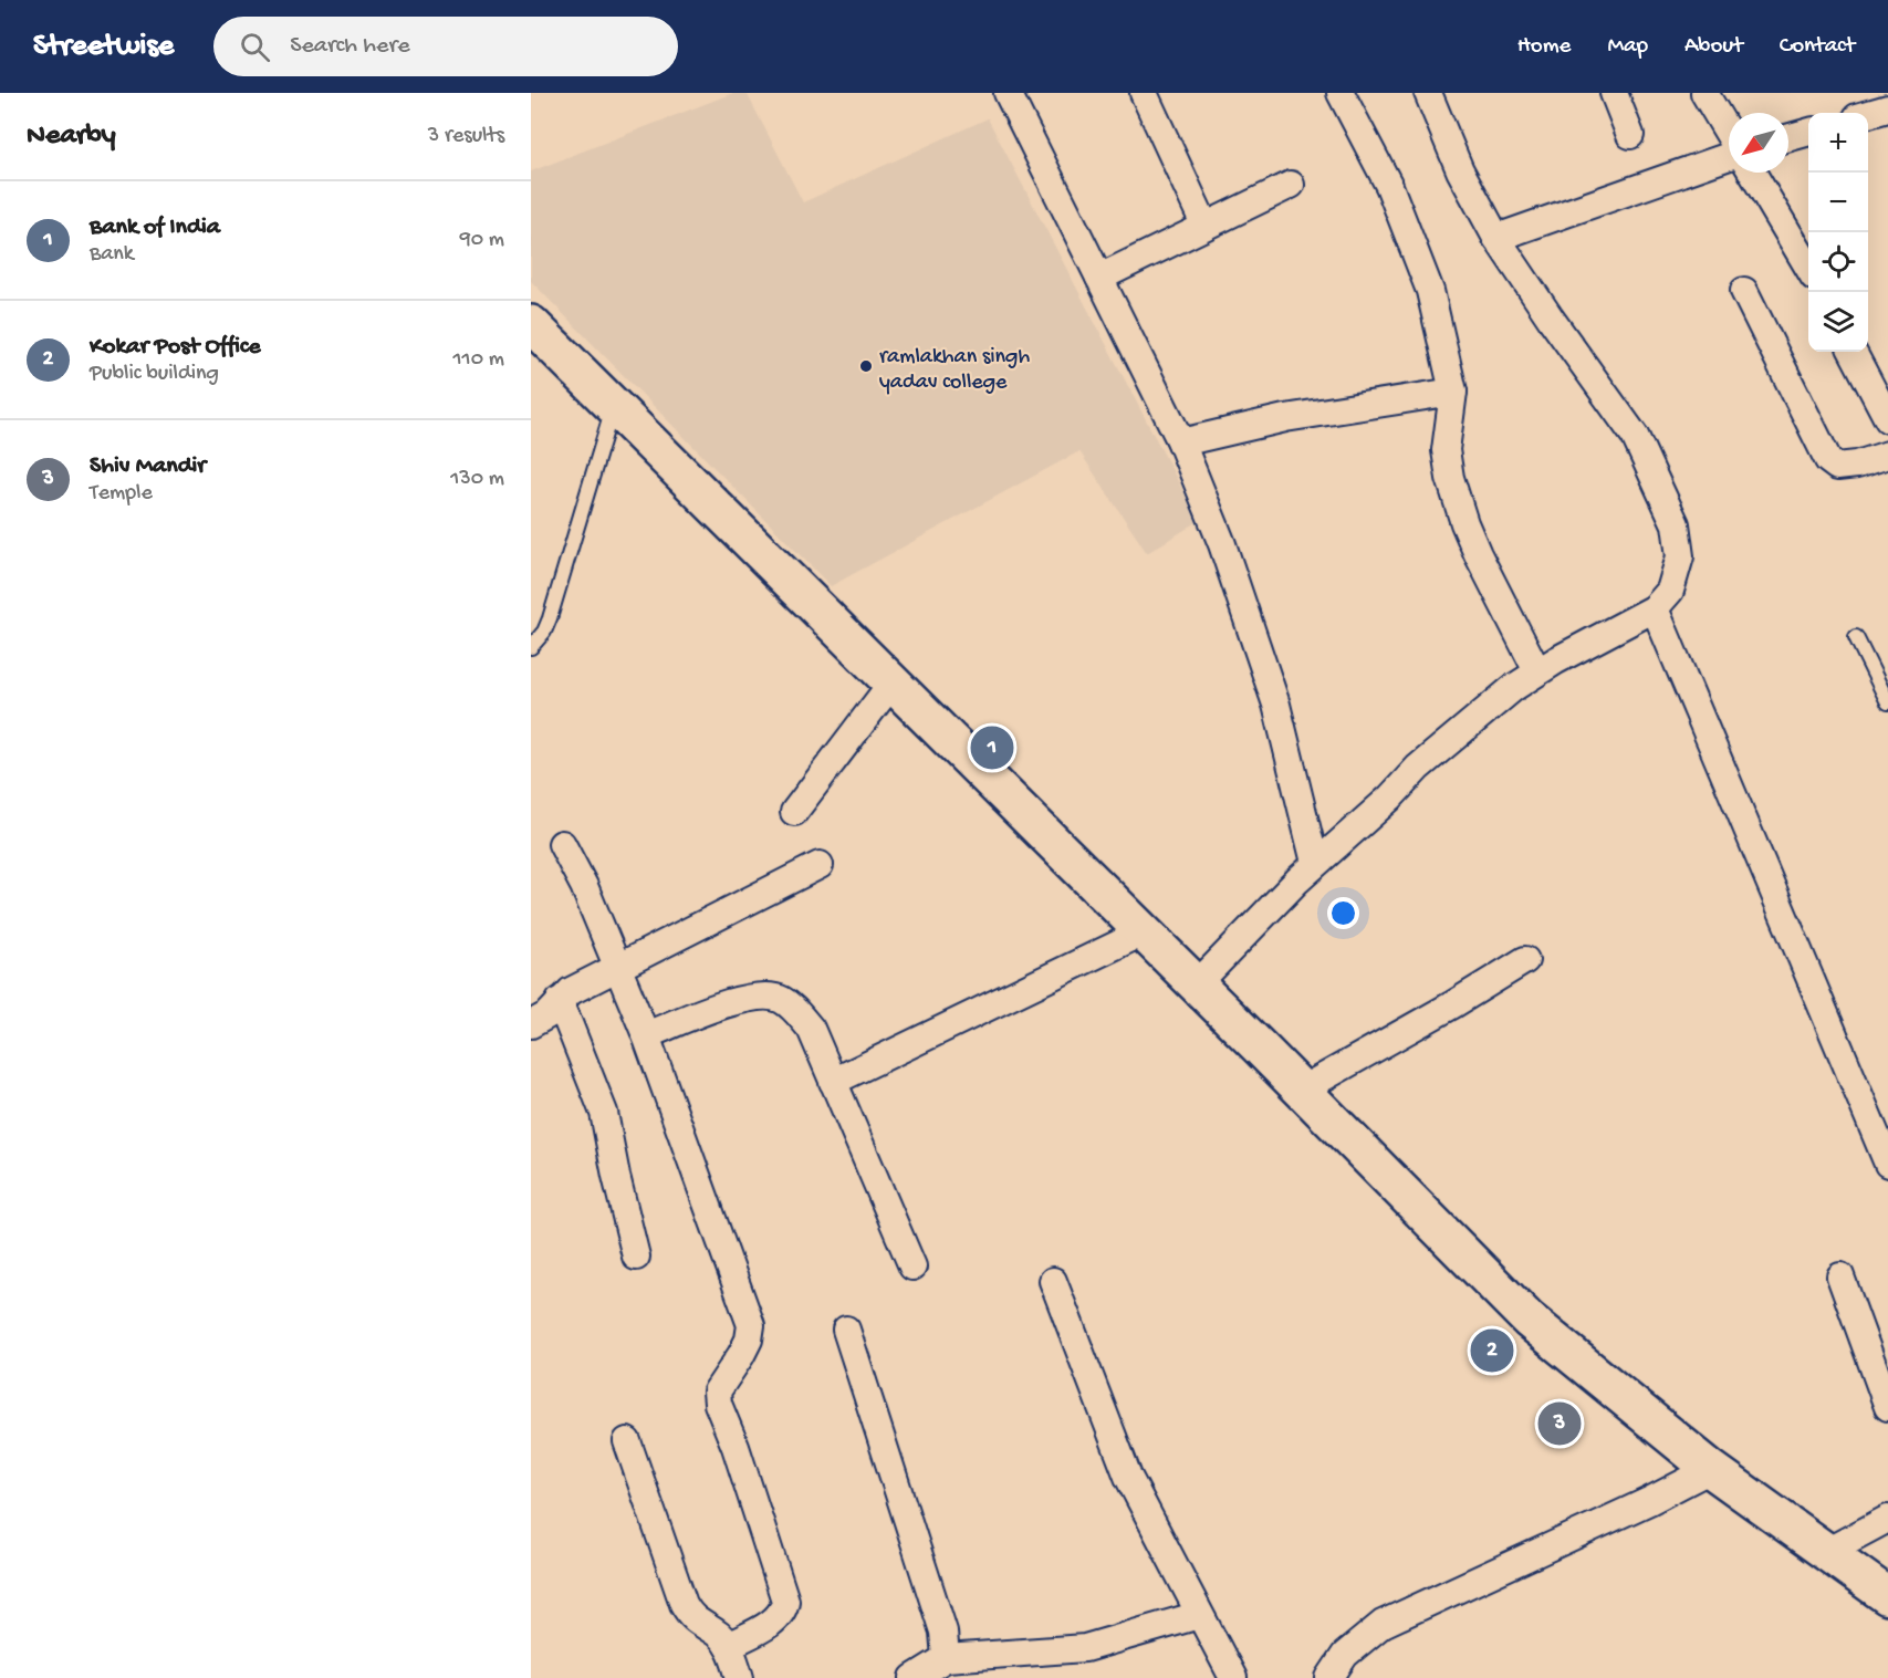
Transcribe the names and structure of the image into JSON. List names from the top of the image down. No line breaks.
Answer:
{"places":["ramlakhan singh yadav college"],"north":"bottom left","page":{"header":"Streetwise","search":"Search here","nav":["Home","Map","About","Contact"],"heading":["Nearby","3 results"],"map_buttons":["+","−"],"list":[{"mark":"1","name":"Bank of India","note":"Bank","value":"90 m"},{"mark":"2","name":"Kokar Post Office","note":"Public building","value":"110 m"},{"mark":"3","name":"Shiv Mandir","note":"Temple","value":"130 m"}],"pins":["1","2","3"]}}
